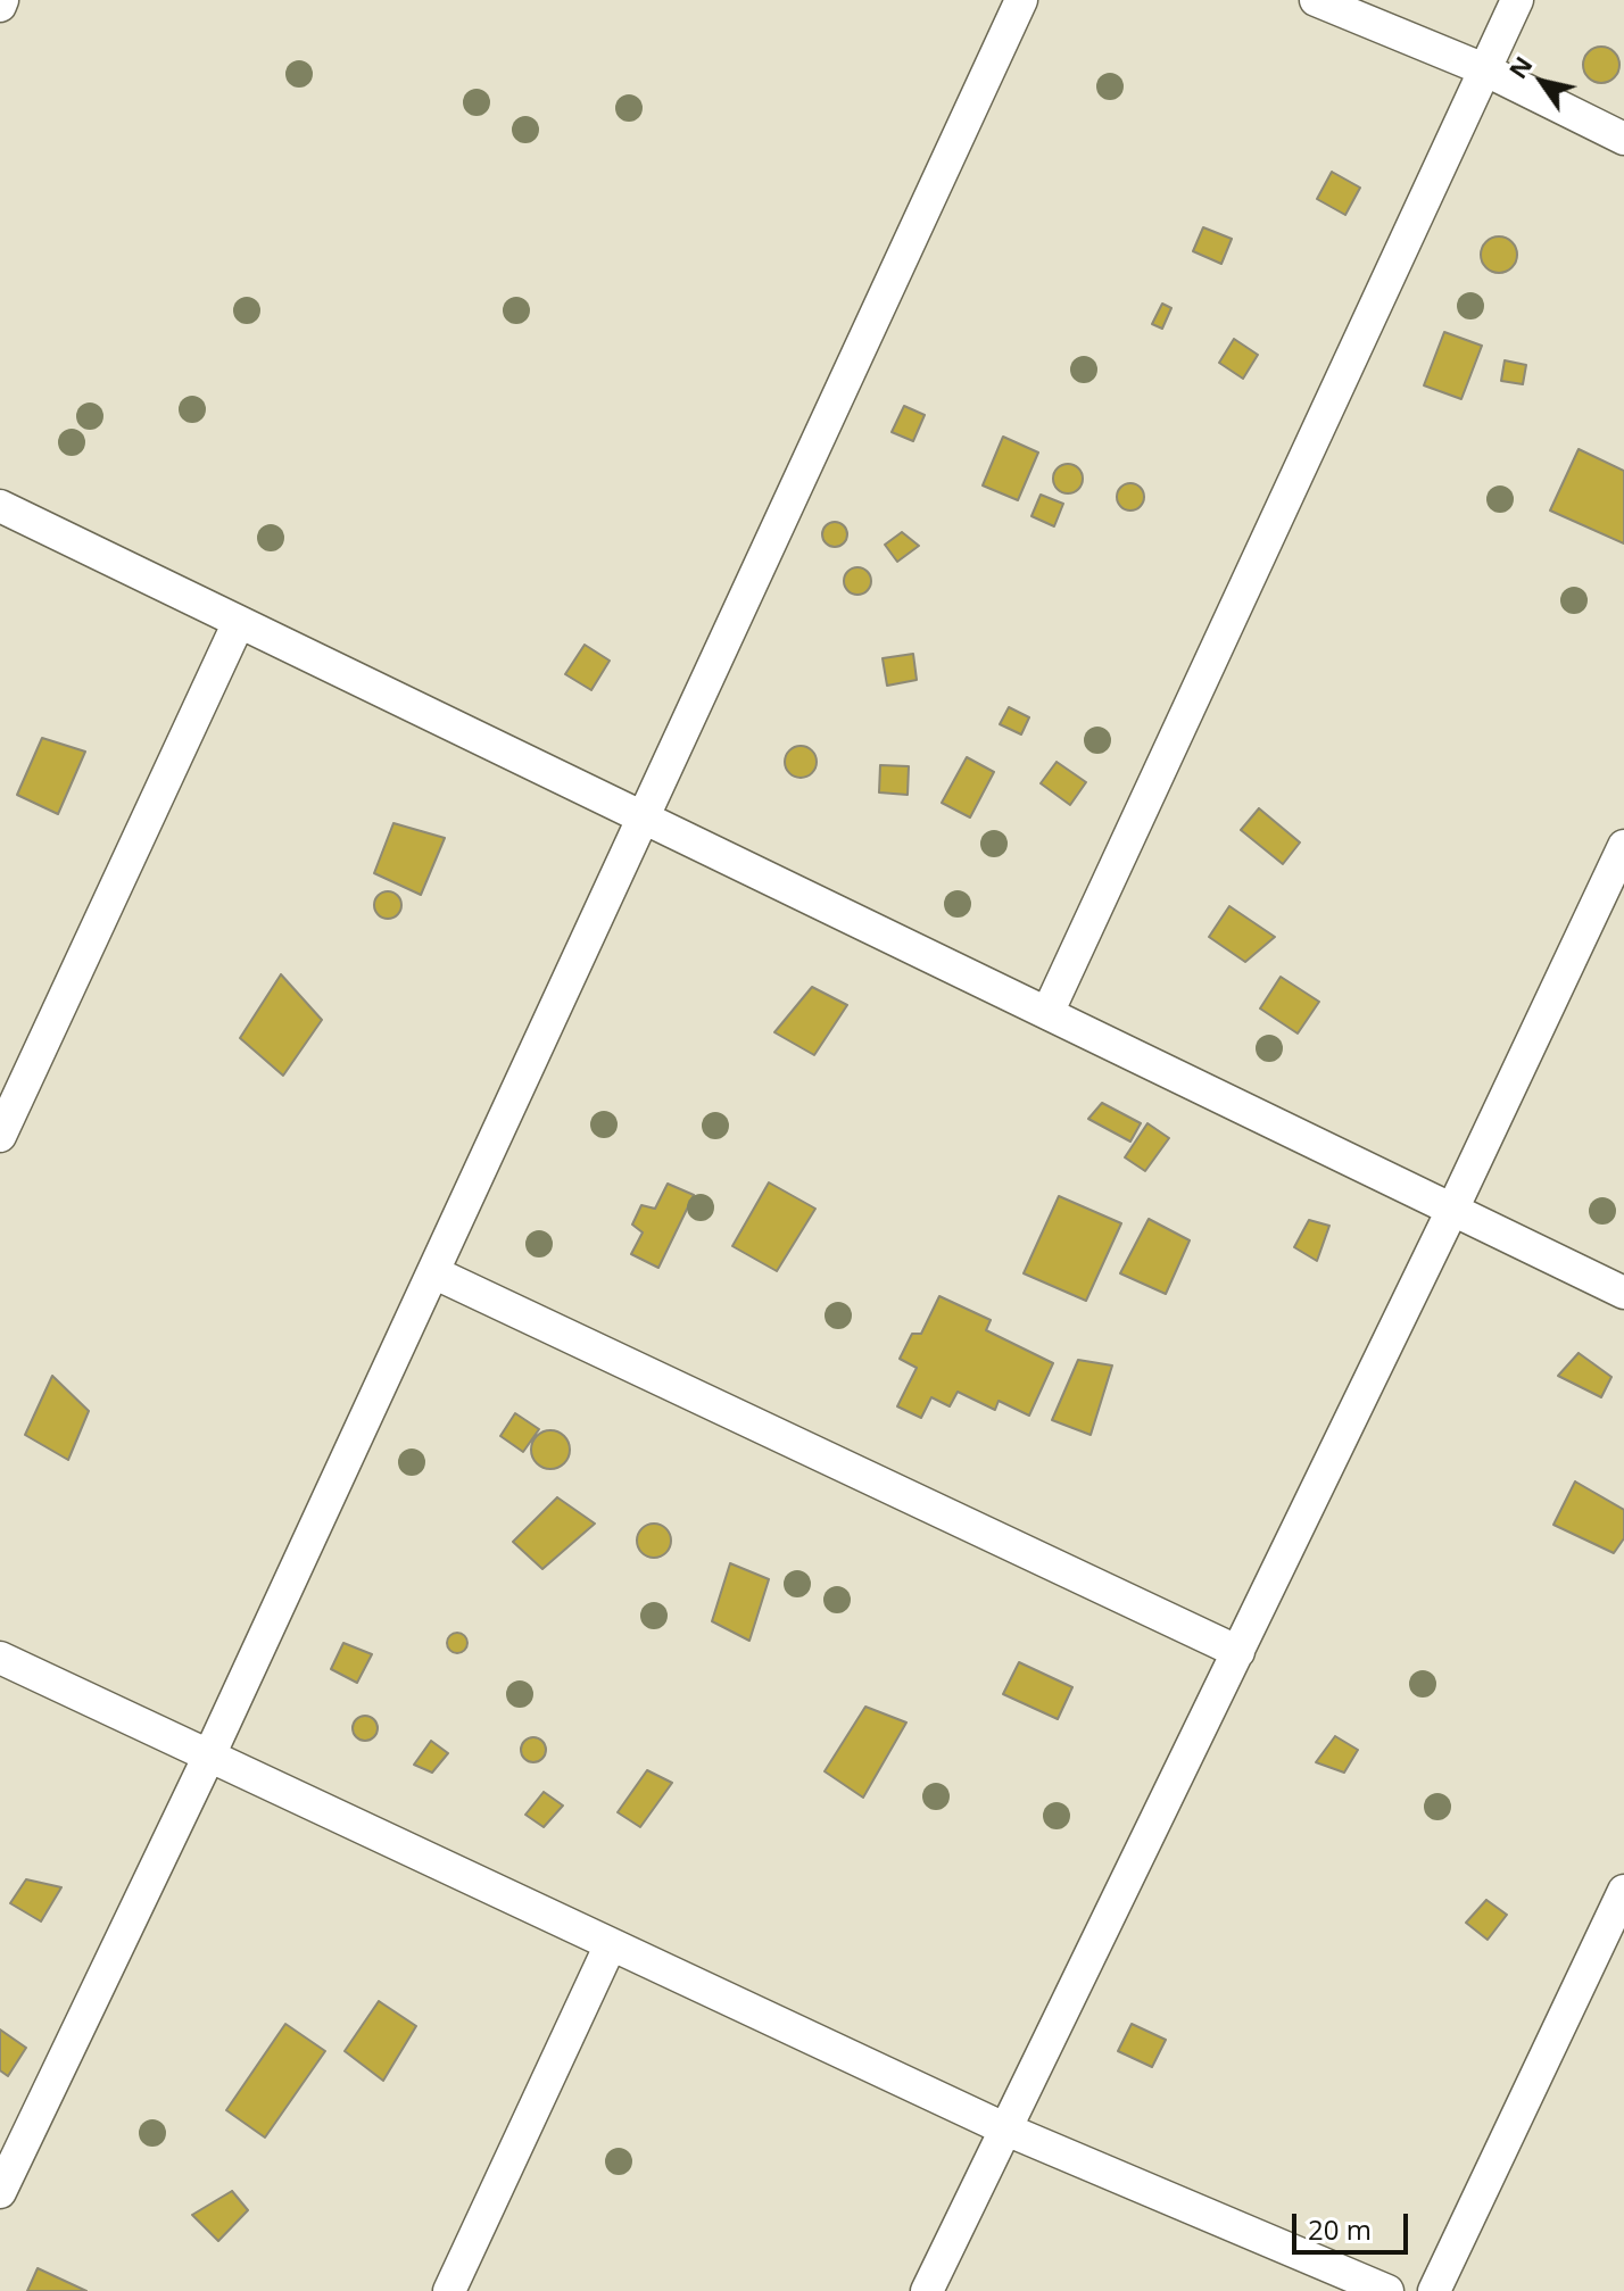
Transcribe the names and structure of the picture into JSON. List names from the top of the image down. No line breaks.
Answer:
{"scale_bar":"20 m","north":"top left"}
